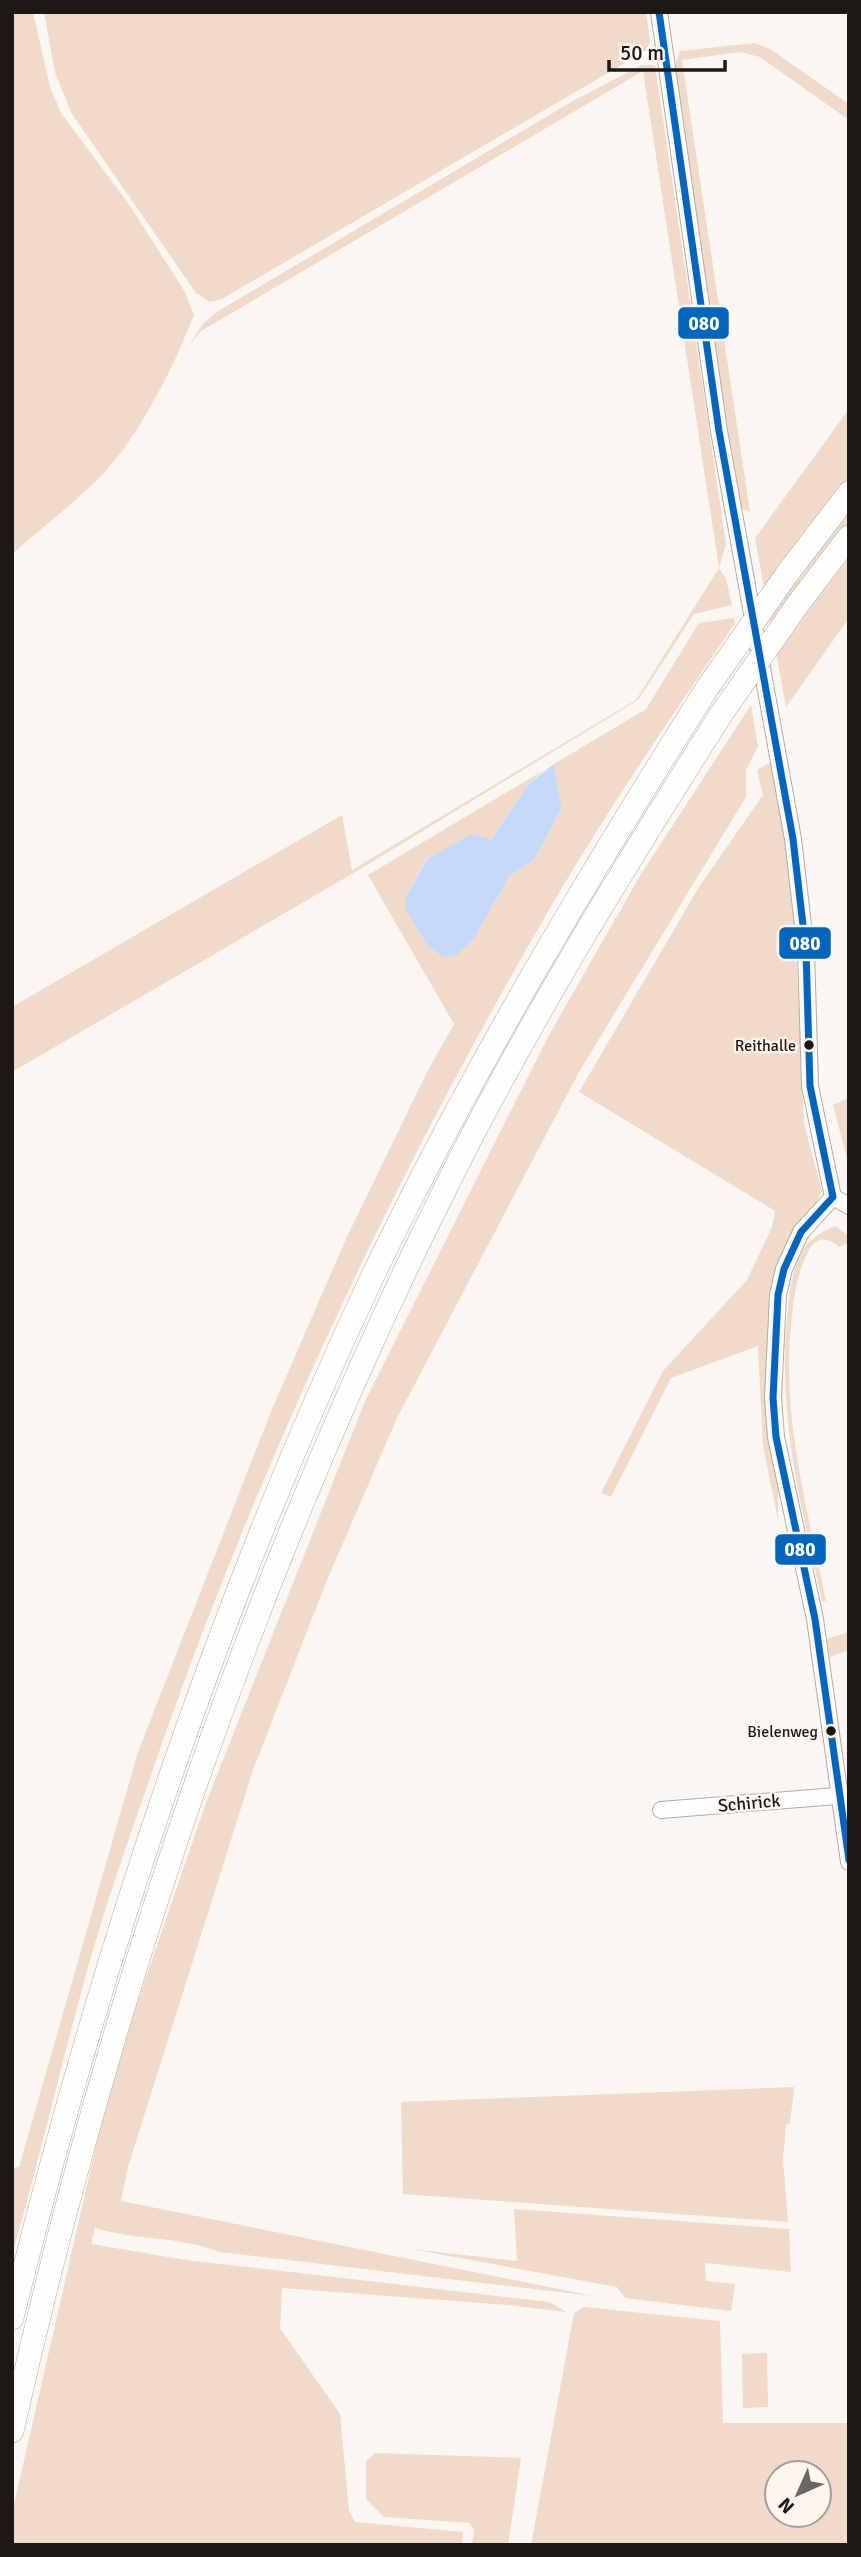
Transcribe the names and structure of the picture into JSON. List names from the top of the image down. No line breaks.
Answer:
{"streets":{"street":["Schirick"]},"places":["Reithalle","Bielenweg"],"lines":["transit line 080"],"scale_bar":"50 m","north":"bottom left"}
